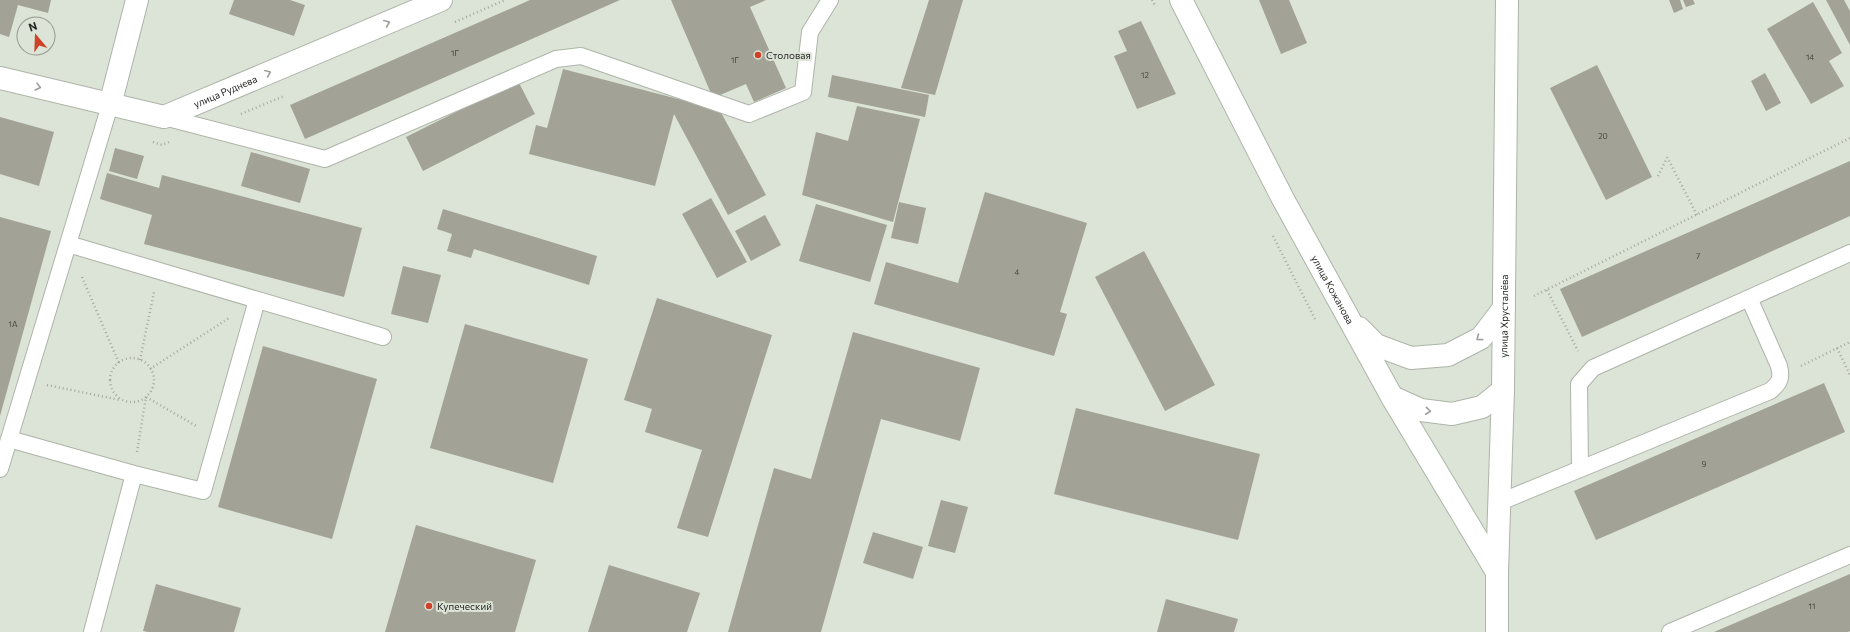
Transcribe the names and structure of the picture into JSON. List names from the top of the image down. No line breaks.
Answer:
{"streets":{"main road":["улица Руднева","улица Кожанова","улица Хрусталёва"]},"crossings":[["улица Кожанова","улица Хрусталёва"]],"one_way":["улица Руднева"],"places":["Столовая","Купеческий"],"house_numbers":["1Г","14","1Г","12","20","7","4","1А","9","11"],"north":"top"}
